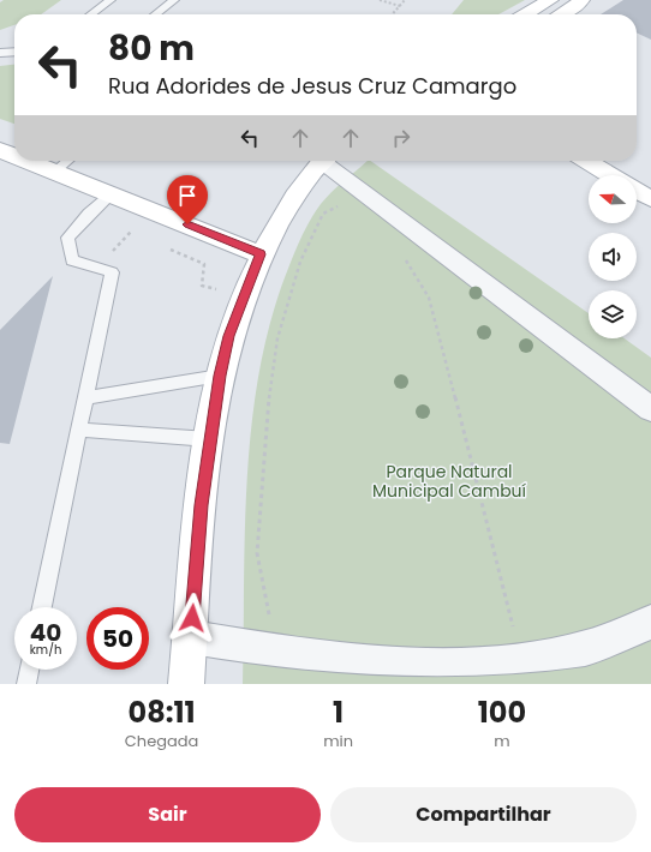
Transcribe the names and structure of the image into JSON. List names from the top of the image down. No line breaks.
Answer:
{"parks":["Parque Natural Municipal Cambuí"],"north":"left","page":{"turn":["80 m","Rua Adorides de Jesus Cruz Camargo"],"speed":"40 km/h","limit":"50","eta":["08:11","Chegada","1","min","100","m"],"buttons":["Sair","Compartilhar"]}}
